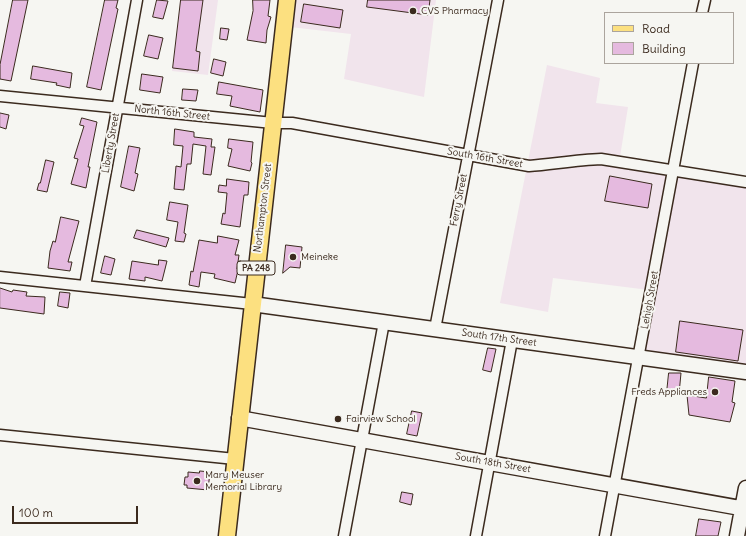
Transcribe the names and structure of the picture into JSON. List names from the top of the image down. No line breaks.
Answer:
{"streets":{"main road":["Northampton Street","PA 248"],"street":["North 16th Street","Liberty Street","South 16th Street","Ferry Street","Lehigh Street","South 17th Street","South 18th Street"]},"crossings":[["North 16th Street","Liberty Street"],["North 16th Street","South 16th Street"],["North 16th Street","Northampton Street"],["South 16th Street","Ferry Street"],["South 16th Street","Northampton Street"],["South 16th Street","Lehigh Street"],["Ferry Street","South 17th Street"],["Northampton Street","South 17th Street"],["Northampton Street","South 18th Street"],["Lehigh Street","South 17th Street"],["Lehigh Street","South 18th Street"]],"places":["CVS Pharmacy","Meineke","Freds Appliances","Fairview School","Mary Meuser Memorial Library"],"legend":["Road","Building"],"scale_bar":"100 m"}
